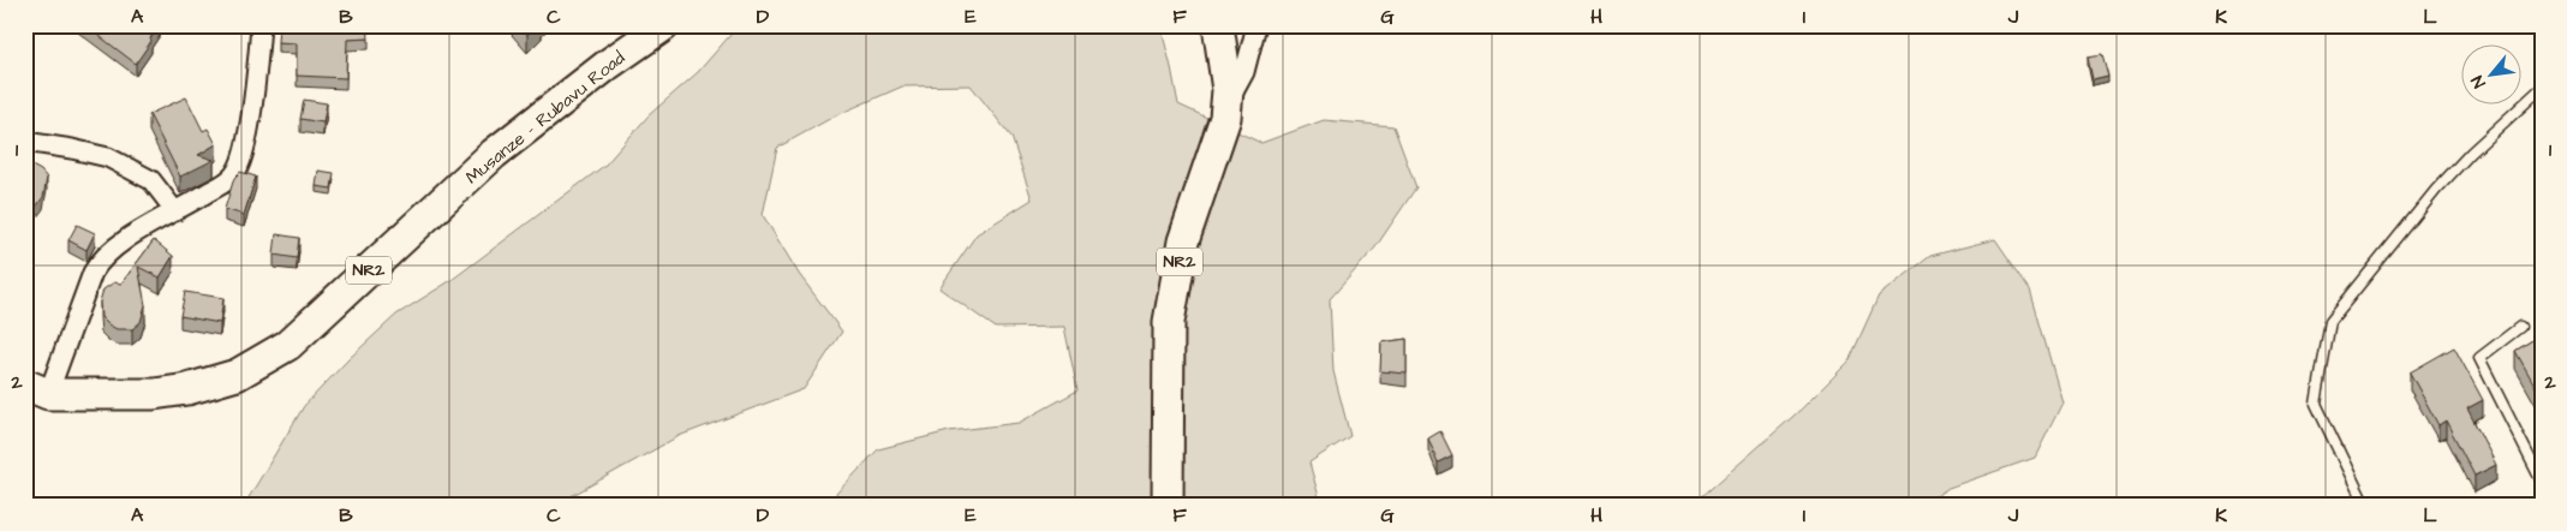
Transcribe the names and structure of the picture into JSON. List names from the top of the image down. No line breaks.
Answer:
{"streets":{"highway":["Musanze - Rubavu Road","NR2"]},"north":"bottom left","grid":{"columns":["A","B","C","D","E","F","G","H","I","J","K","L"],"rows":["1","2"]}}
